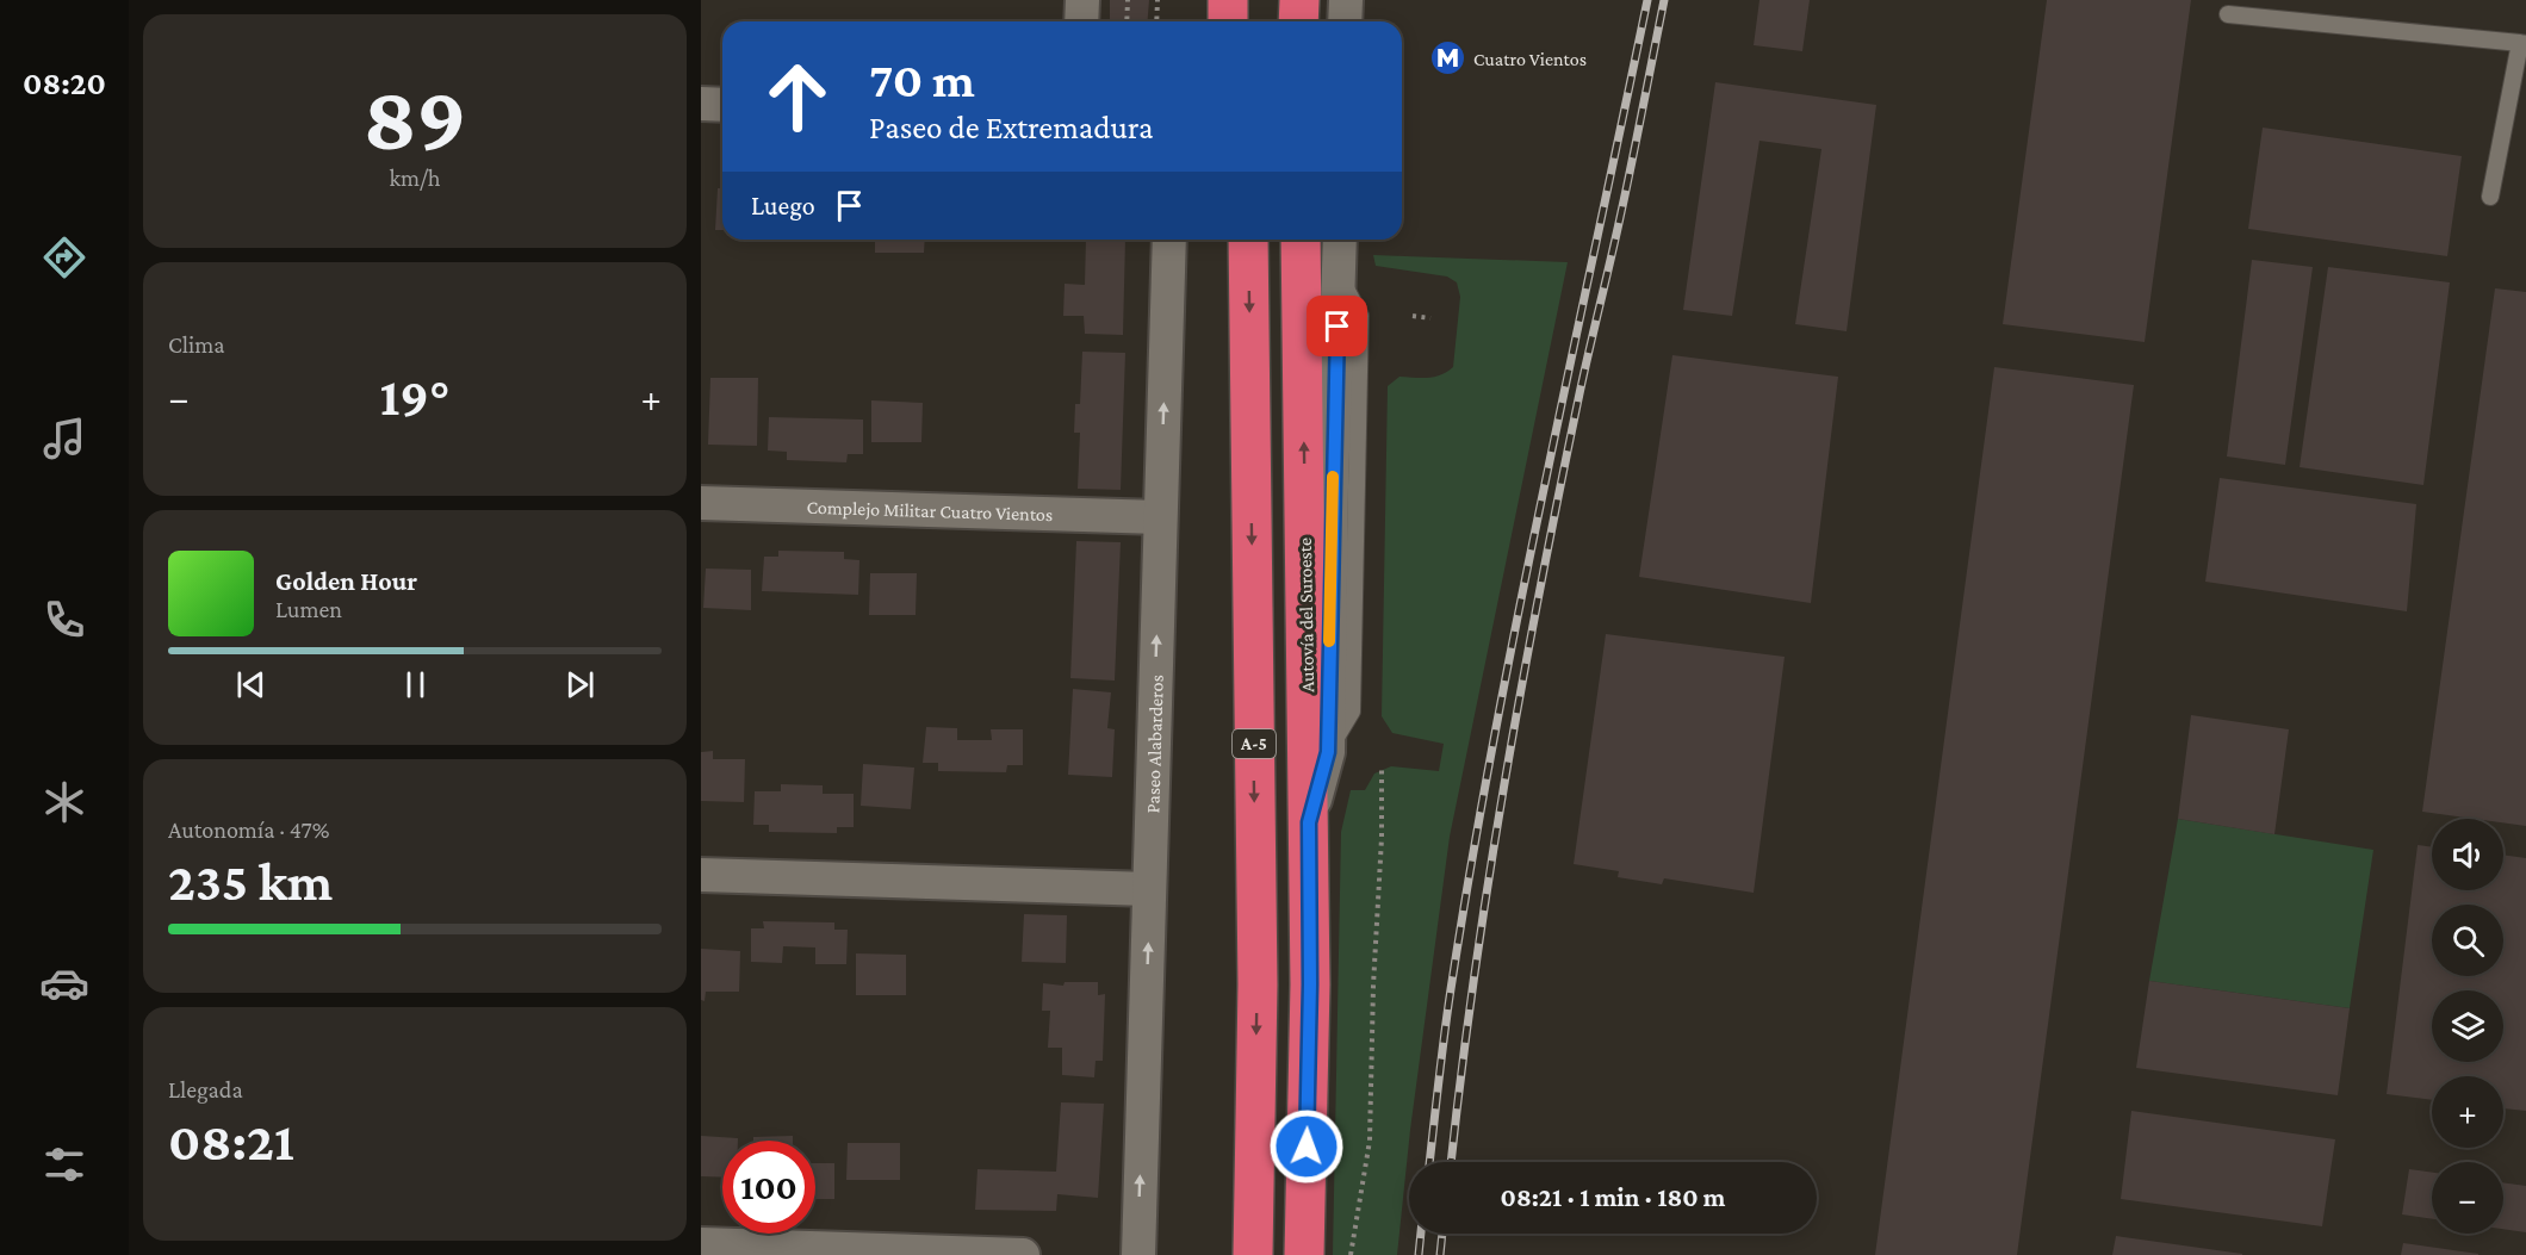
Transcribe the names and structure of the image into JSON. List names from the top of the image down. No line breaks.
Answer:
{"streets":{"highway":["Autovía del Suroeste","A-5"],"street":["Complejo Militar Cuatro Vientos","Paseo Alabarderos"]},"crossings":[["Complejo Militar Cuatro Vientos","Paseo Alabarderos"]],"places":{"metro station":["Cuatro Vientos"]},"page":{"tabs":"08:20","tile":[["89","km/h"],"Clima",["Autonomía · 47%","235 km"],["Llegada","08:21"]],"turn":["70 m","Paseo de Extremadura"],"then":"Luego","heat":["−","19°","+"],"song":["Golden Hour","Lumen"],"map_buttons":["+","−"],"limit":"100","trip":"08:21 · 1 min · 180 m"}}
